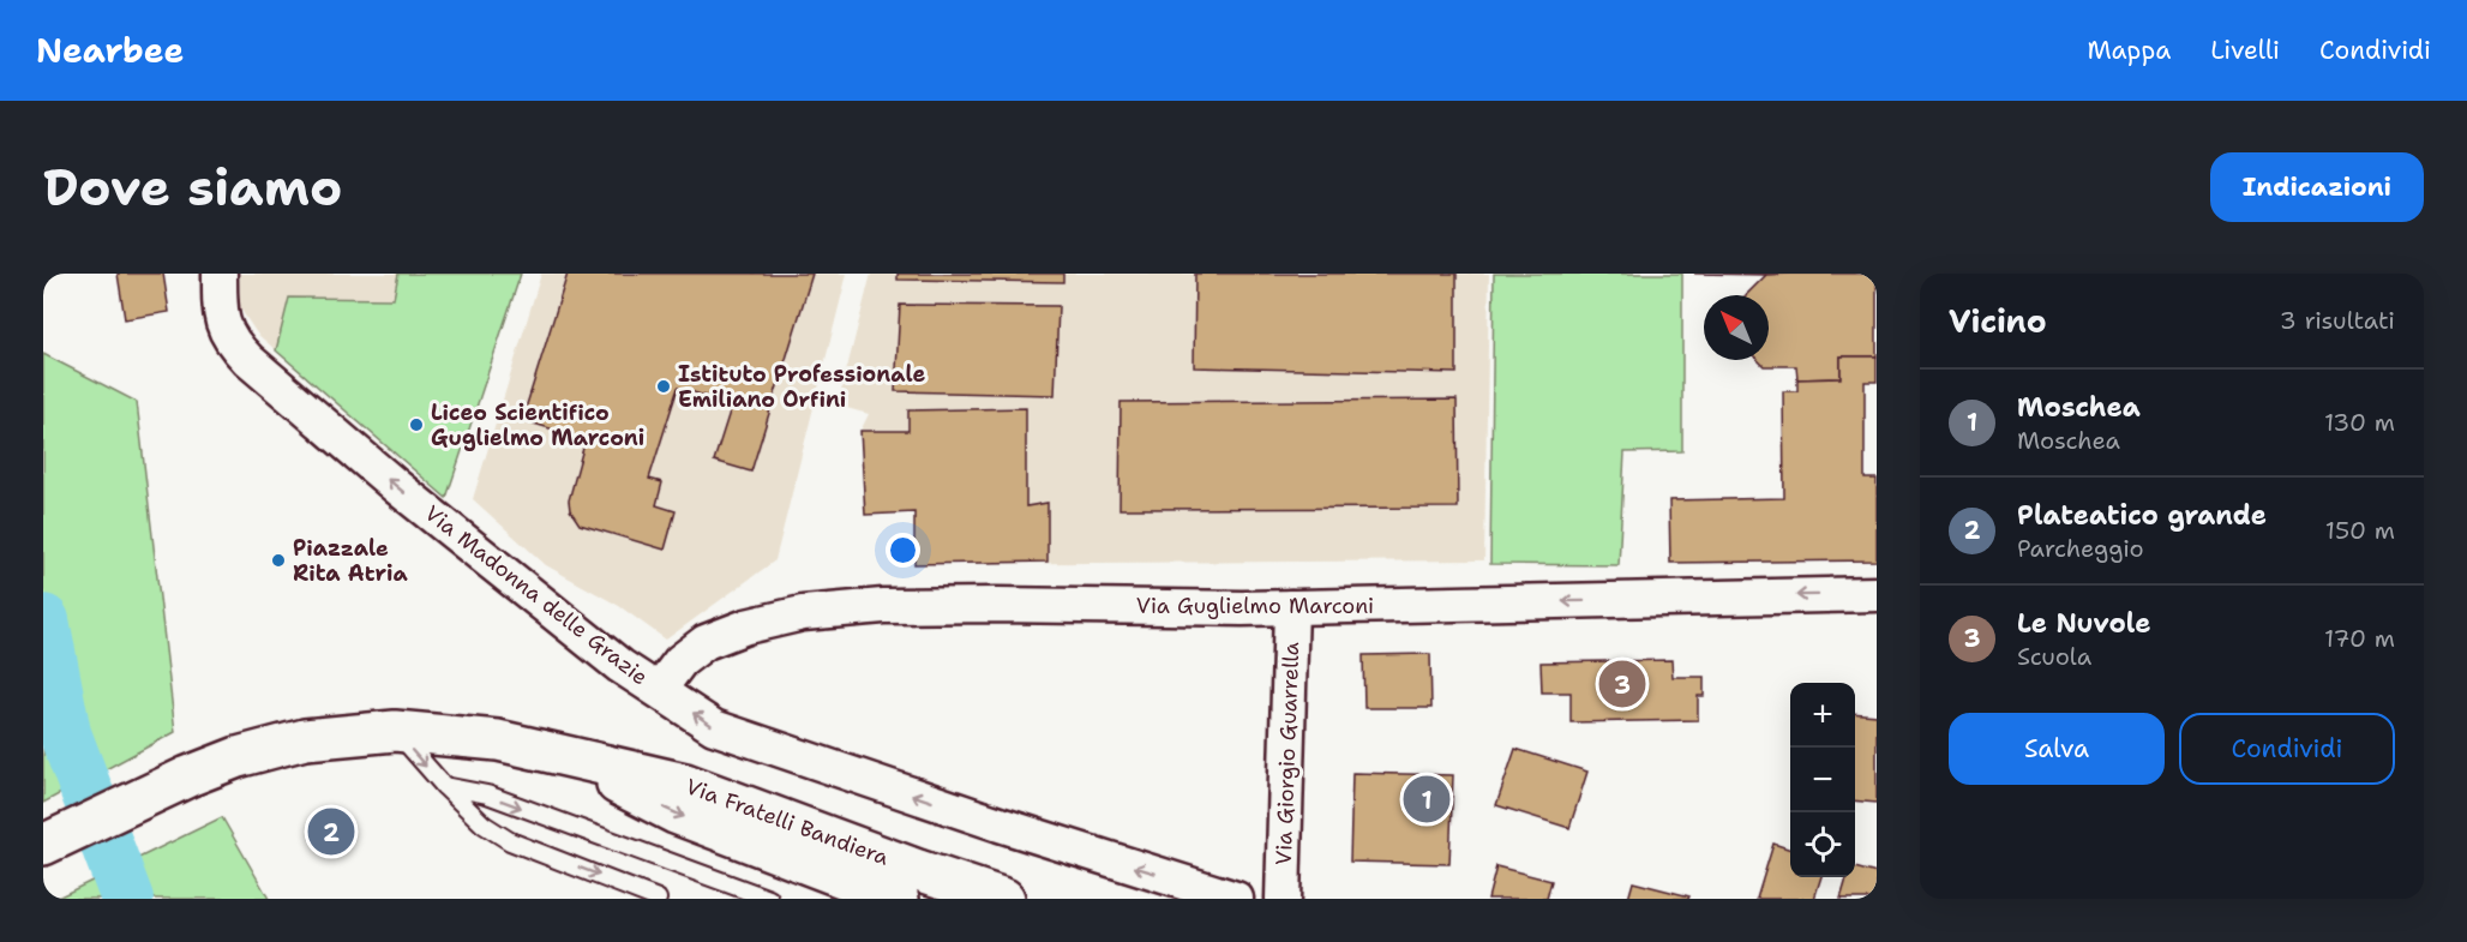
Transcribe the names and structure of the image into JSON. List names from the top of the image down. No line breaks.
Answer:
{"streets":{"main road":["Via Fratelli Bandiera"],"street":["Via Madonna delle Grazie","Via Guglielmo Marconi","Via Giorgio Guarrella"]},"crossings":[["Via Madonna delle Grazie","Via Guglielmo Marconi"],["Via Guglielmo Marconi","Via Giorgio Guarrella"]],"one_way":["Via Madonna delle Grazie","Via Guglielmo Marconi"],"places":["Istituto Professionale Emiliano Orfini","Liceo Scientifico Guglielmo Marconi","Piazzale Rita Atria"],"north":"top left","page":{"header":"Nearbee","nav":["Mappa","Livelli","Condividi"],"buttons":["Indicazioni",["Salva","Condividi"]],"title":"Dove siamo","heading":["Vicino","3 risultati"],"list":[{"mark":"1","name":"Moschea","note":"Moschea","value":"130 m"},{"mark":"2","name":"Plateatico grande","note":"Parcheggio","value":"150 m"},{"mark":"3","name":"Le Nuvole","note":"Scuola","value":"170 m"}],"pins":["3","1","2"],"map_buttons":["+","−"]}}
